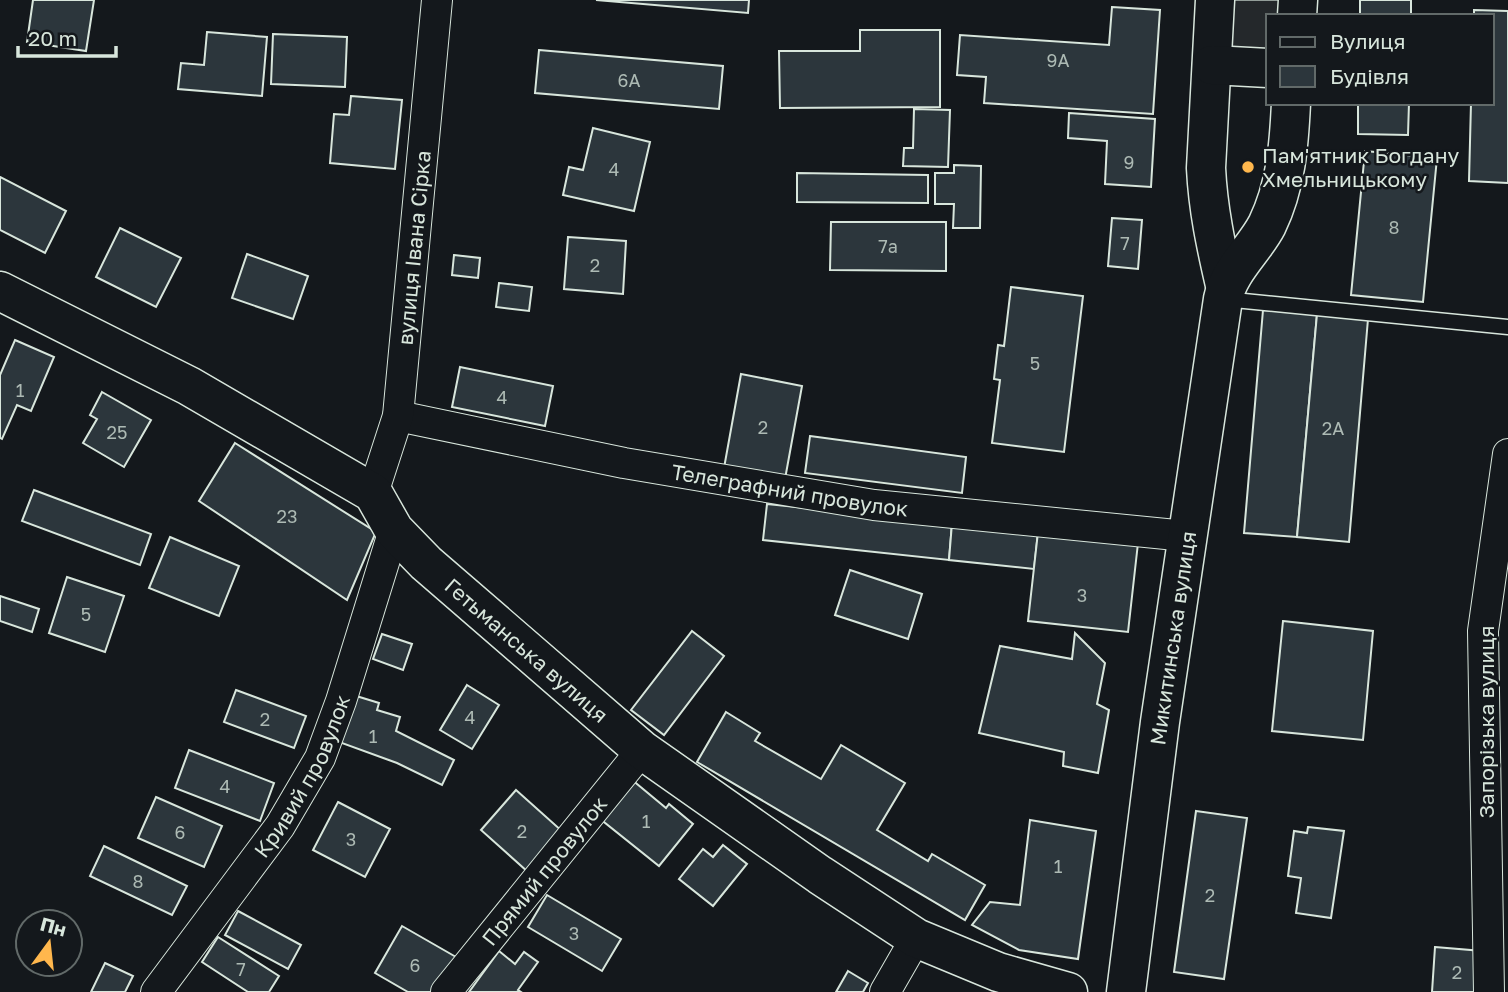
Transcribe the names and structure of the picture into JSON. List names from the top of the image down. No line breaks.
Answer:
{"streets":{"street":["вулиця Івана Сірка","Телеграфний провулок","Микитинська вулиця","Гетьманська вулиця","Запорізька вулиця","Кривий провулок","Прямий провулок"]},"crossings":[["вулиця Івана Сірка","Телеграфний провулок"],["вулиця Івана Сірка","Гетьманська вулиця"],["Телеграфний провулок","Микитинська вулиця"],["Гетьманська вулиця","Кривий провулок"],["Гетьманська вулиця","Прямий провулок"]],"places":["Пам'ятник Богдану Хмельницькому"],"house_numbers":["9А","6А","9","4","8","7","7а","2","5","1","4","2","2А","25","23","3","5","4","2","1","4","1","2","6","3","1","8","2","3","6","7","2"],"legend":["Вулиця","Будівля"],"scale_bar":"20 m","north":"top"}
